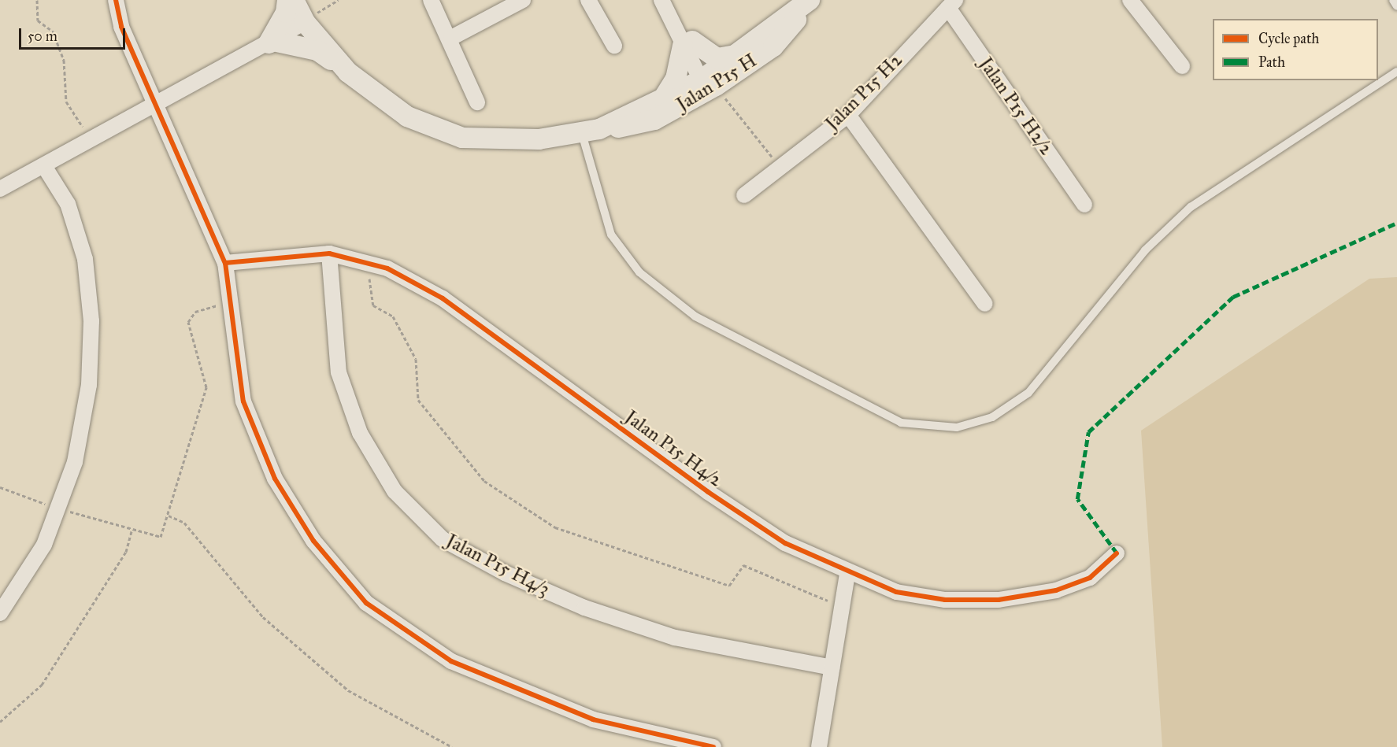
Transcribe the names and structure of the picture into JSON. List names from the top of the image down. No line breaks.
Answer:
{"streets":{"street":["Jalan P15 H","Jalan P15 H2","Jalan P15 H2/2","Jalan P15 H4/2","Jalan P15 H4/3"]},"crossings":[["Jalan P15 H2","Jalan P15 H2/2"],["Jalan P15 H4/2","Jalan P15 H4/3"]],"legend":["Cycle path","Path"],"scale_bar":"50 m"}
